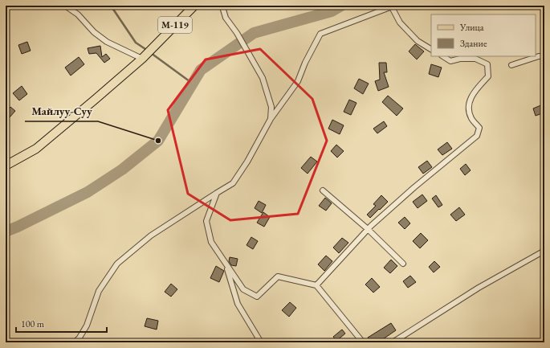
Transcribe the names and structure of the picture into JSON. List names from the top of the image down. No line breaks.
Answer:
{"streets":{"main road":["М-119"]},"places":["Майлуу-Суу"],"legend":["Улица","Здание"],"scale_bar":"100 m"}
